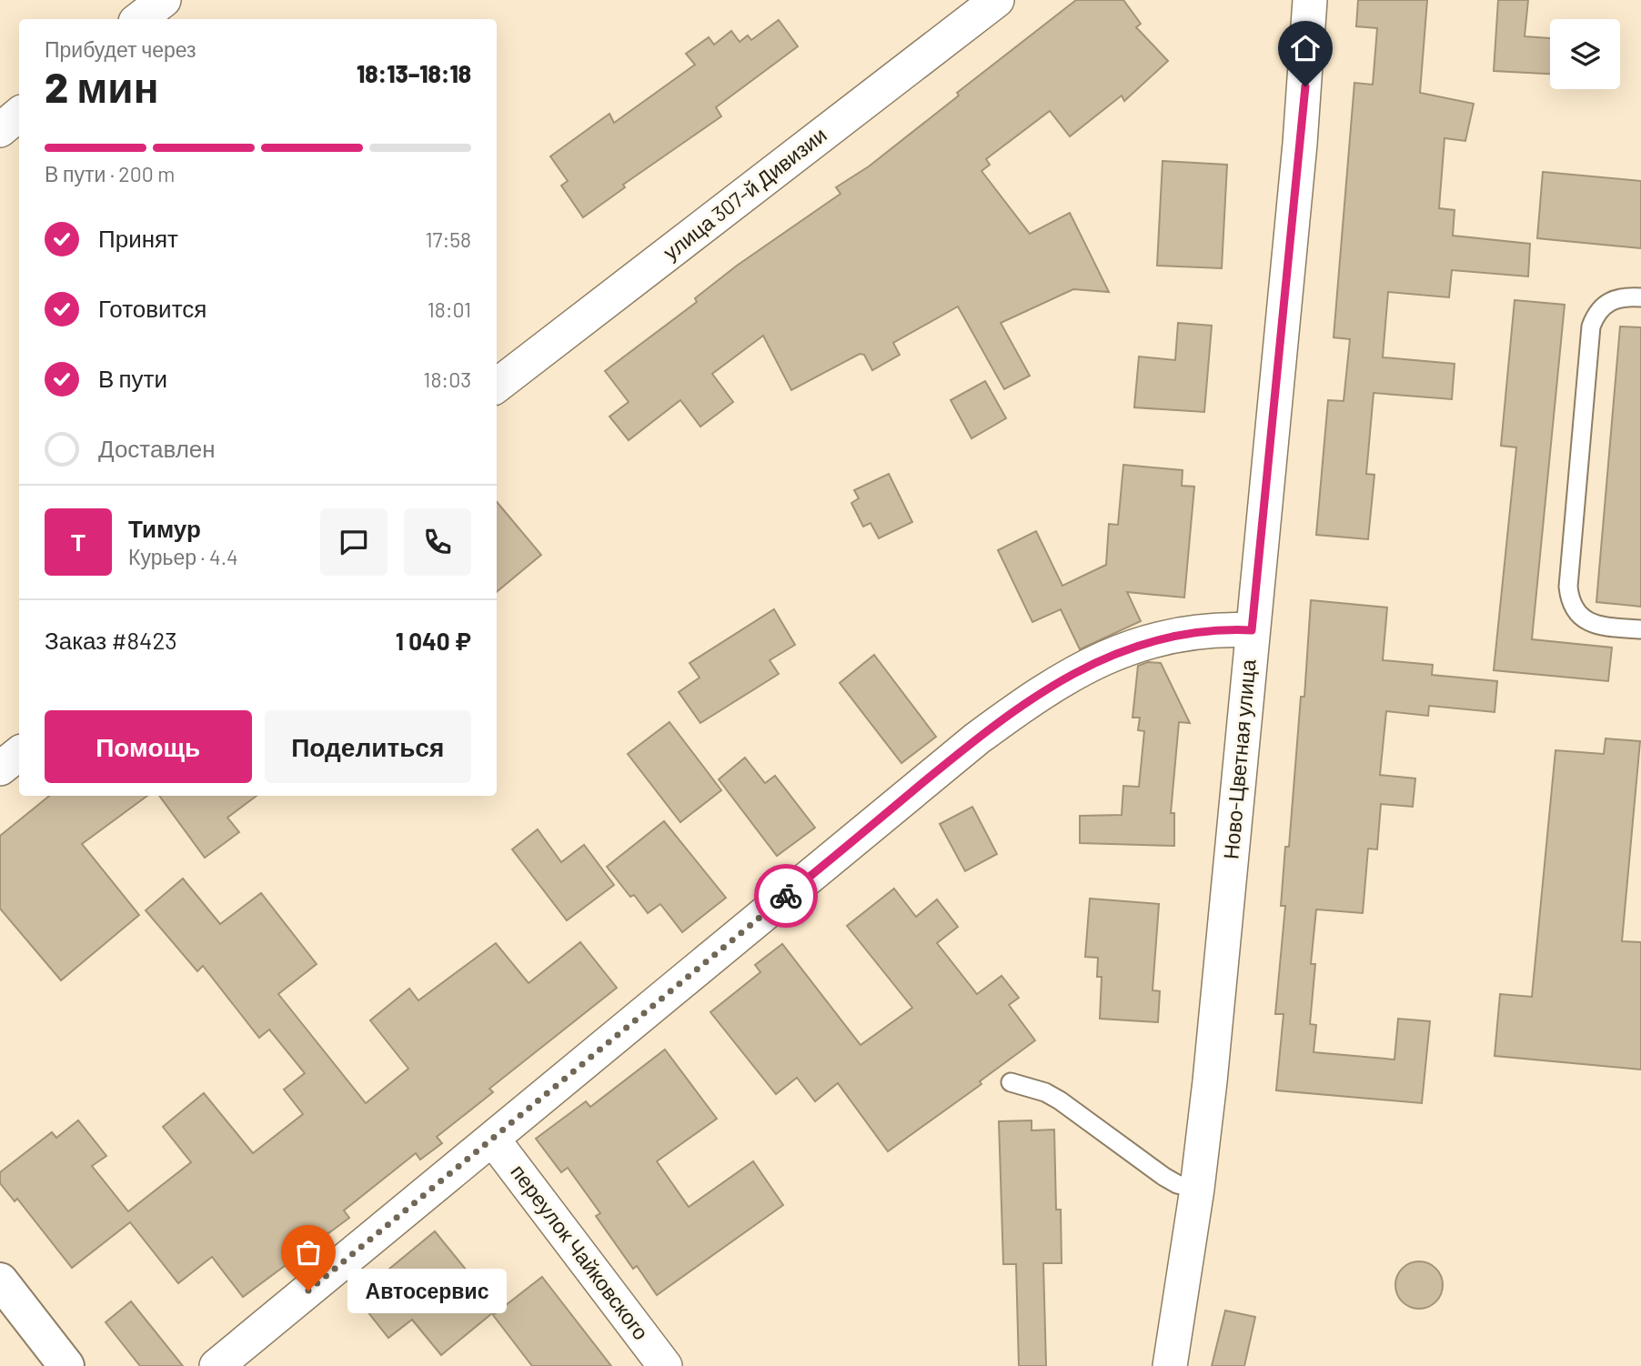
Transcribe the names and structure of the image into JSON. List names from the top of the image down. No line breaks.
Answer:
{"streets":{"street":["улица 307-й Дивизии","Ново-Цветная улица","переулок Чайковского"]},"places":["Автосервис"],"page":{"heading":["2 мин","Прибудет через","18:13–18:18"],"panel":["Тимур","Курьер · 4.4","Заказ #8423","1 040 ₽"],"bar":"В пути · 200 m","list":[["Принят","17:58"],["Готовится","18:01"],["В пути","18:03"],"Доставлен"],"round":"Т","buttons":["Помощь","Поделиться"],"bubble":"Автосервис"}}
